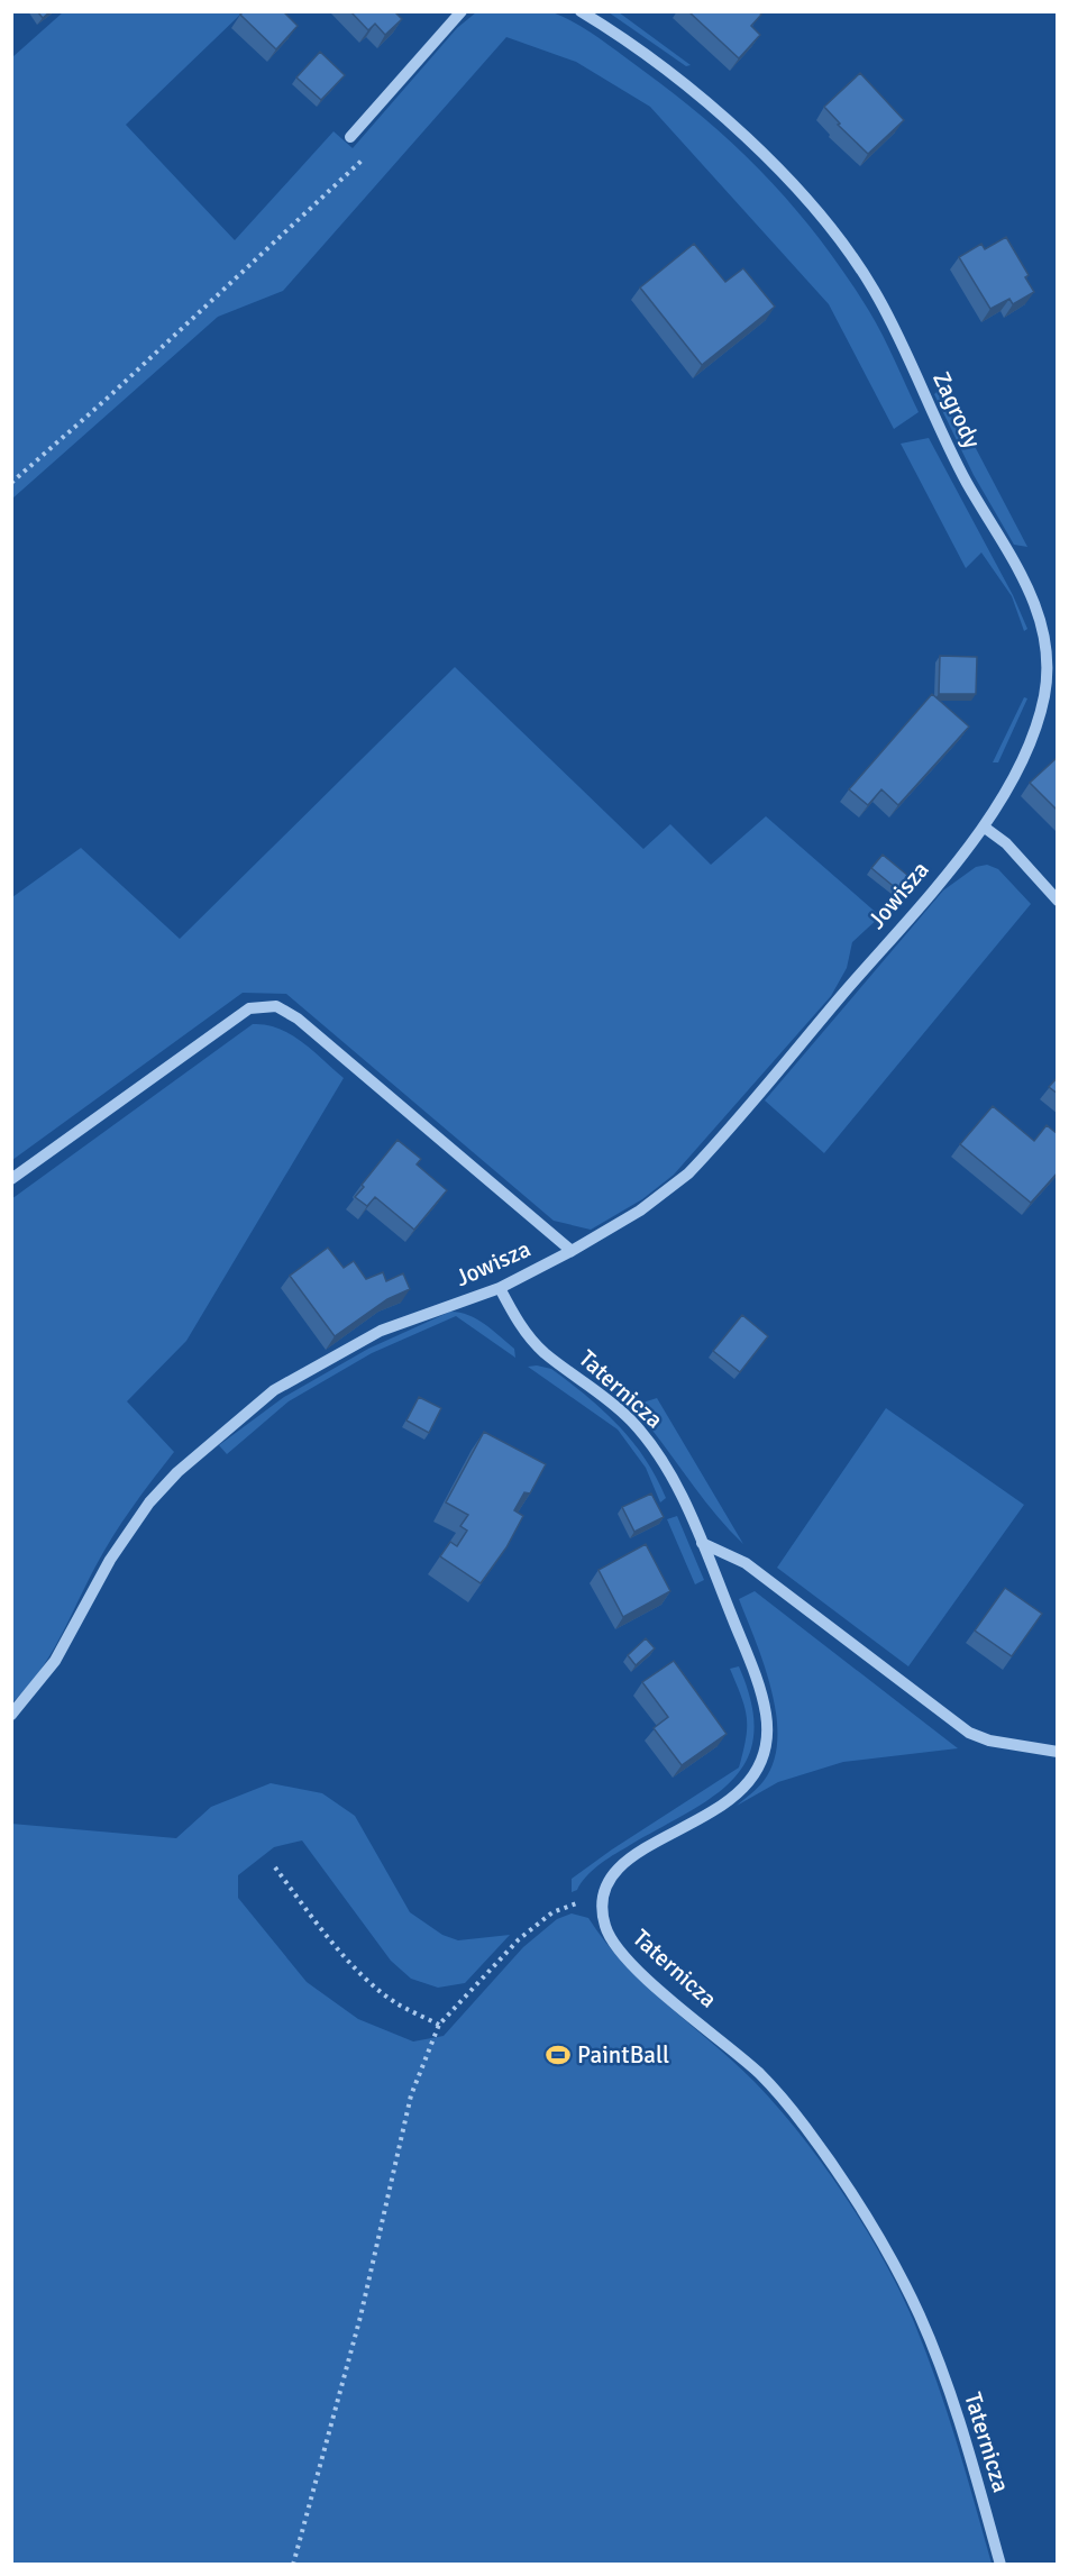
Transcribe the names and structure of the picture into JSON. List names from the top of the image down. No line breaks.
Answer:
{"streets":{"street":["Zagrody","Jowisza","Taternicza"]},"crossings":[["Zagrody","Jowisza"],["Jowisza","Taternicza"]],"places":{"sports":["PaintBall"]}}
